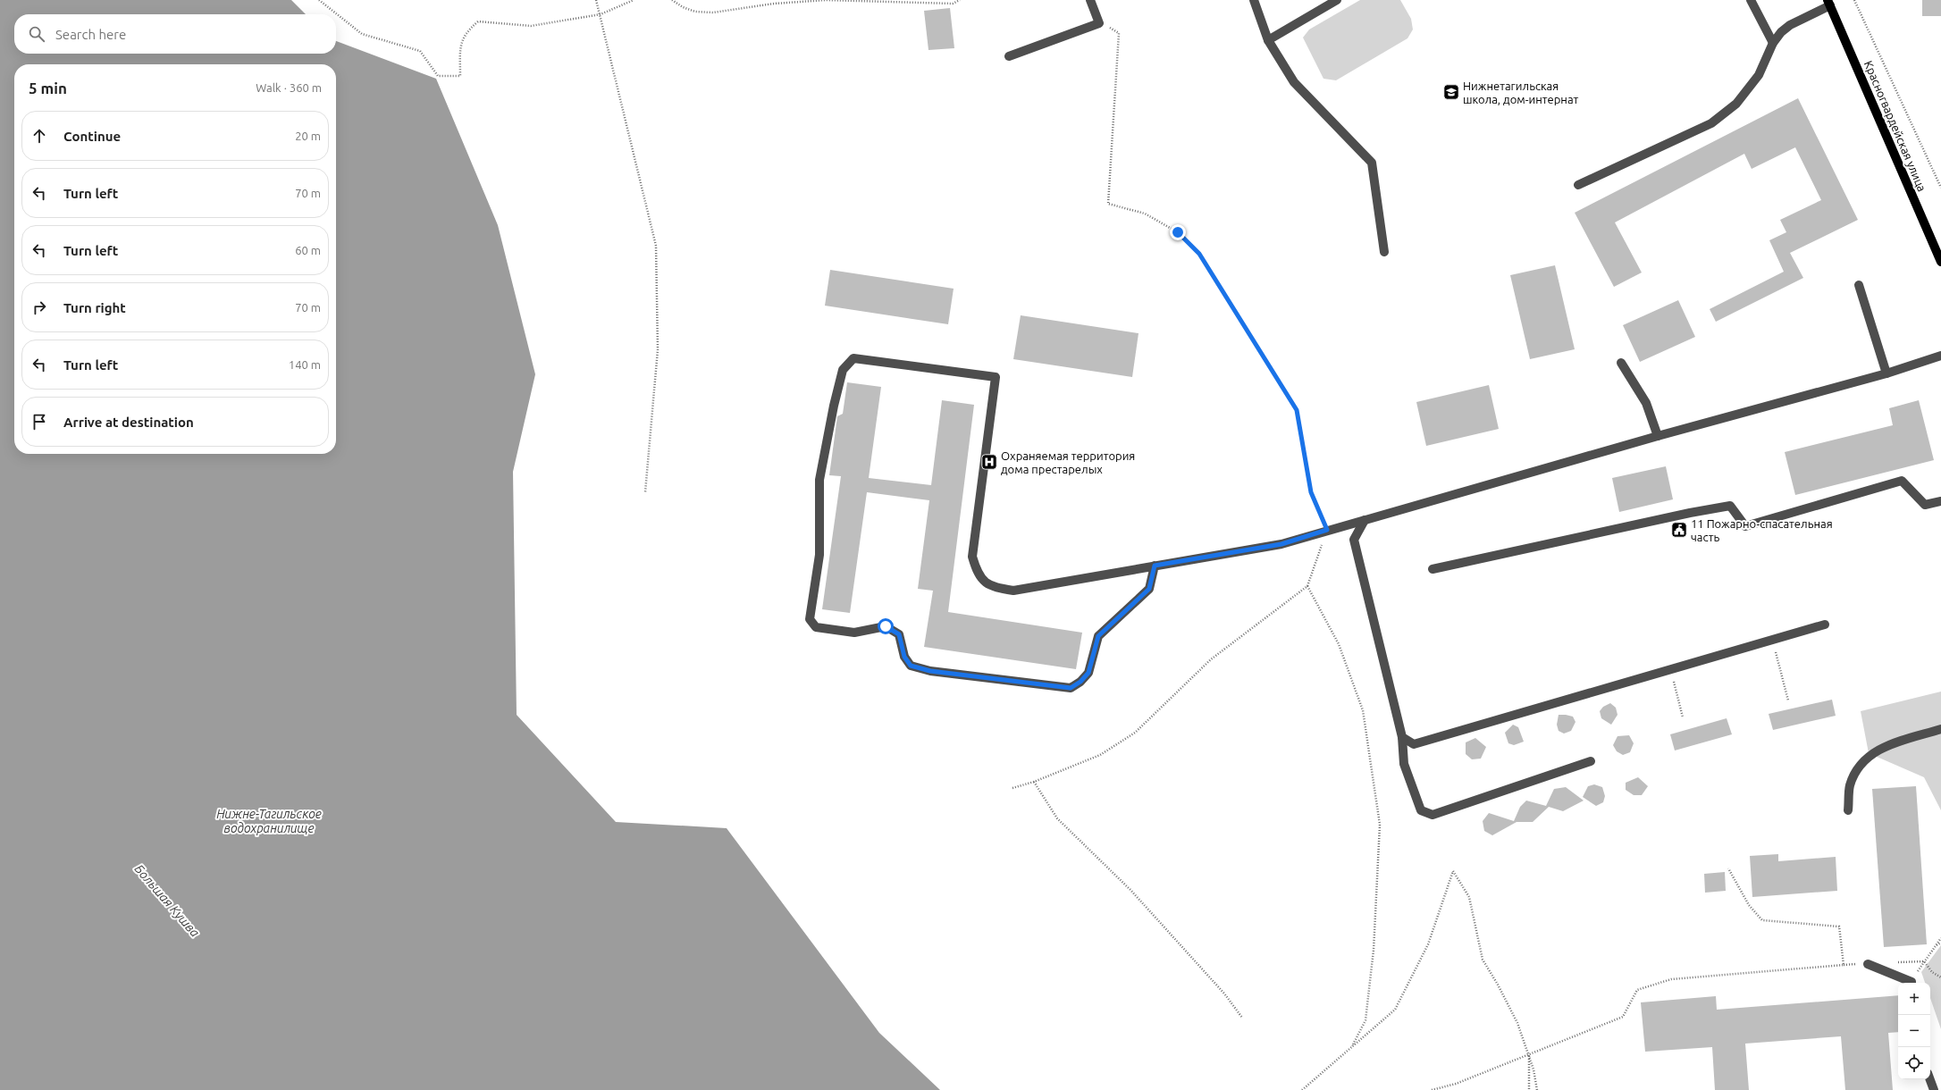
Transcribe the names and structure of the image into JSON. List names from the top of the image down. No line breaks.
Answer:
{"streets":{"main road":["Красногвардейская улица"]},"water":["Нижне-Тагильское водохранилище","Большая Кушва"],"places":{"school or university":["Нижнетагильская школа, дом-интернат"],"hospital":["Охраняемая территория дома престарелых"],"public building":["11 Пожарно-спасательная часть"]},"page":{"search":"Search here","heading":["5 min","Walk · 360 m"],"list":[["Continue","20 m"],["Turn left","70 m"],["Turn left","60 m"],["Turn right","70 m"],["Turn left","140 m"],"Arrive at destination"],"map_buttons":["+","−"]}}
